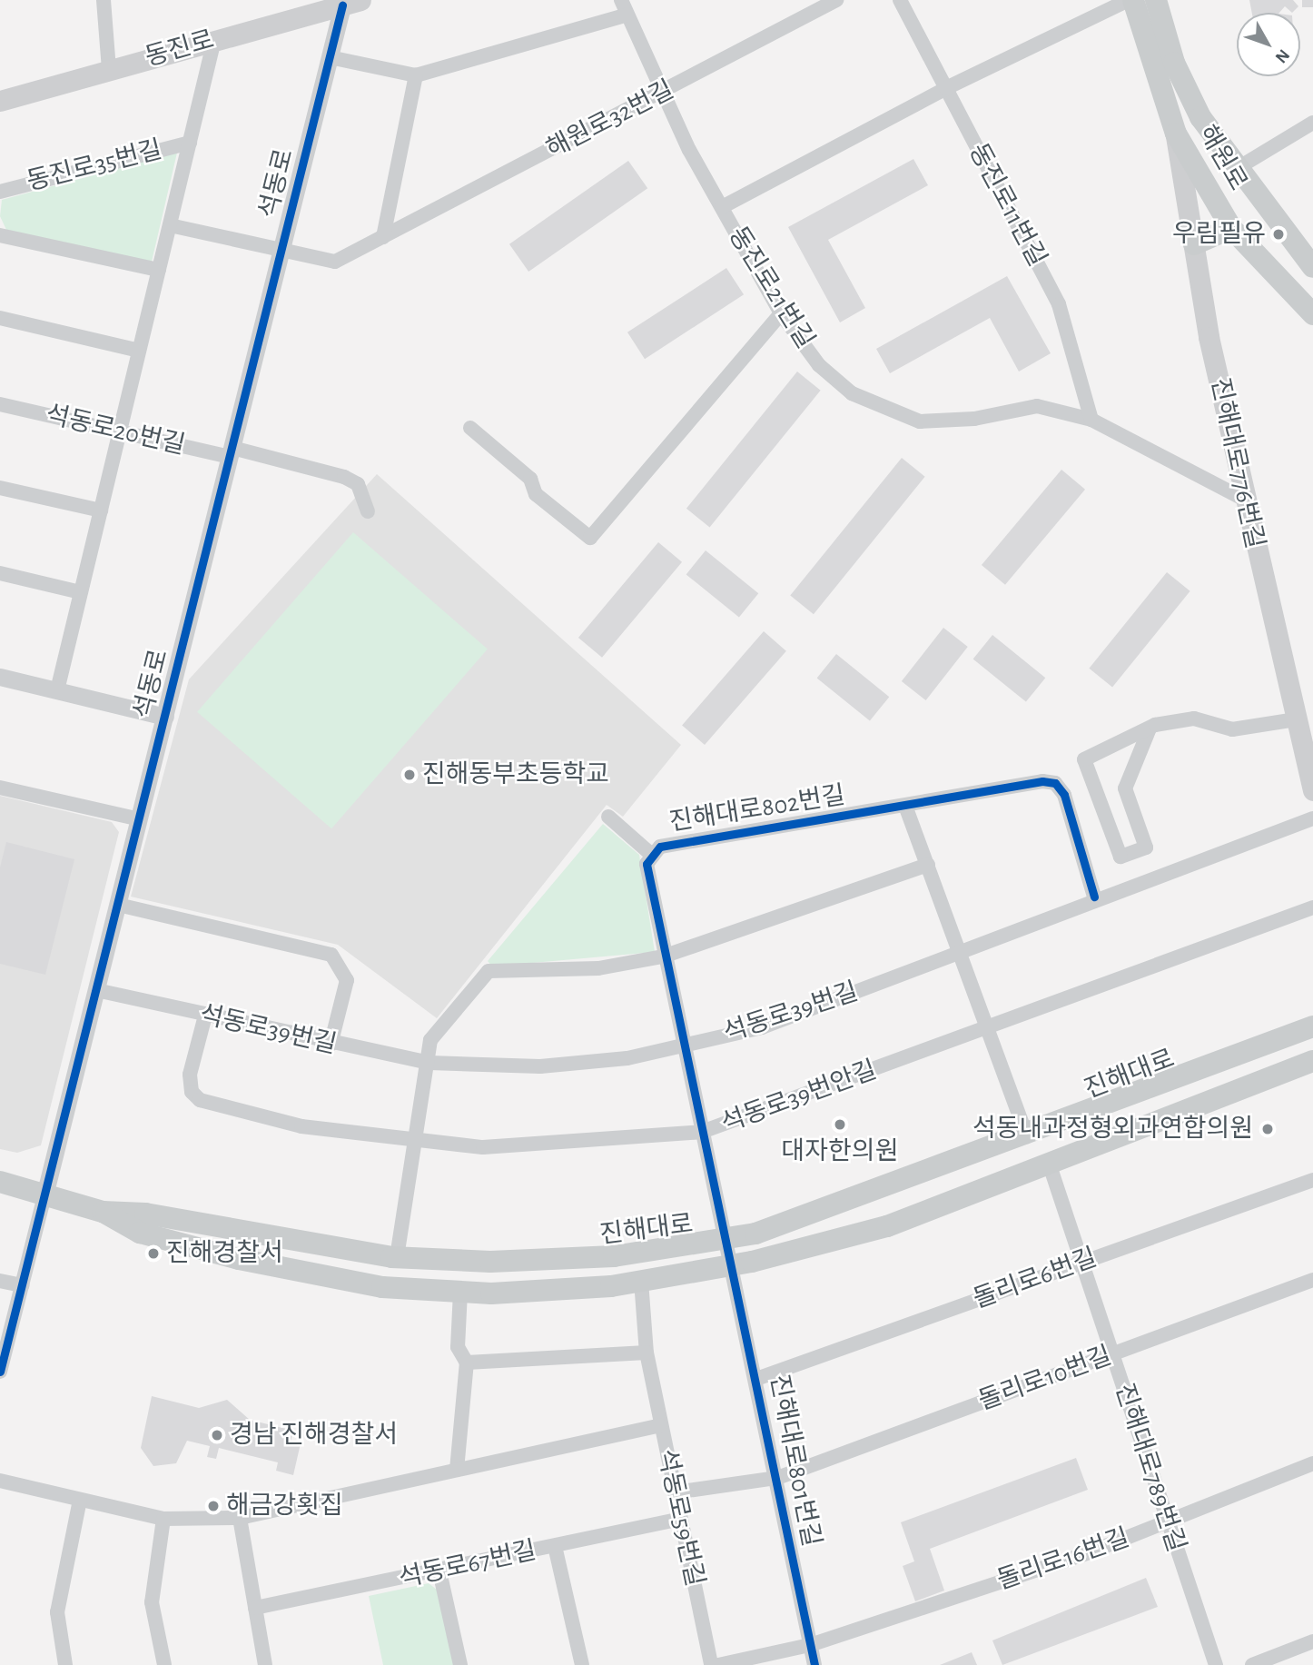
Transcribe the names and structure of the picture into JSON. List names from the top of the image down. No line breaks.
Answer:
{"streets":{"main road":["동진로","해원로","진해대로776번길","진해대로"],"street":["해원로32번길","동진로35번길","석동로","동진로11번길","동진로21번길","석동로20번길","진해대로802번길","석동로39번길","석동로39번안길","돌리로6번길","돌리로10번길","진해대로801번길","진해대로789번길","석동로59번길","돌리로16번길","석동로67번길"]},"crossings":[["동진로","동진로35번길"],["동진로","석동로"],["해원로32번길","동진로35번길"],["해원로32번길","석동로"],["해원로32번길","동진로21번길"],["해원로","진해대로776번길"],["동진로35번길","석동로20번길"],["석동로","석동로20번길"],["석동로","석동로39번길"],["동진로11번길","동진로21번길"],["동진로21번길","진해대로776번길"],["진해대로802번길","석동로39번길"],["진해대로802번길","진해대로"],["진해대로802번길","석동로39번안길"],["진해대로802번길","진해대로801번길"],["석동로39번길","석동로39번안길"],["진해대로","진해대로801번길"],["진해대로","진해대로789번길"],["돌리로6번길","진해대로801번길"],["돌리로6번길","진해대로789번길"],["돌리로10번길","진해대로801번길"],["돌리로10번길","진해대로789번길"],["돌리로10번길","석동로59번길"],["진해대로801번길","돌리로16번길"],["진해대로789번길","돌리로16번길"],["석동로59번길","석동로67번길"]],"places":["우림필유","진해동부초등학교","대자한의원","석동내과정형외과연합의원","진해경찰서","경남 진해경찰서","해금강횟집"],"north":"bottom right"}
